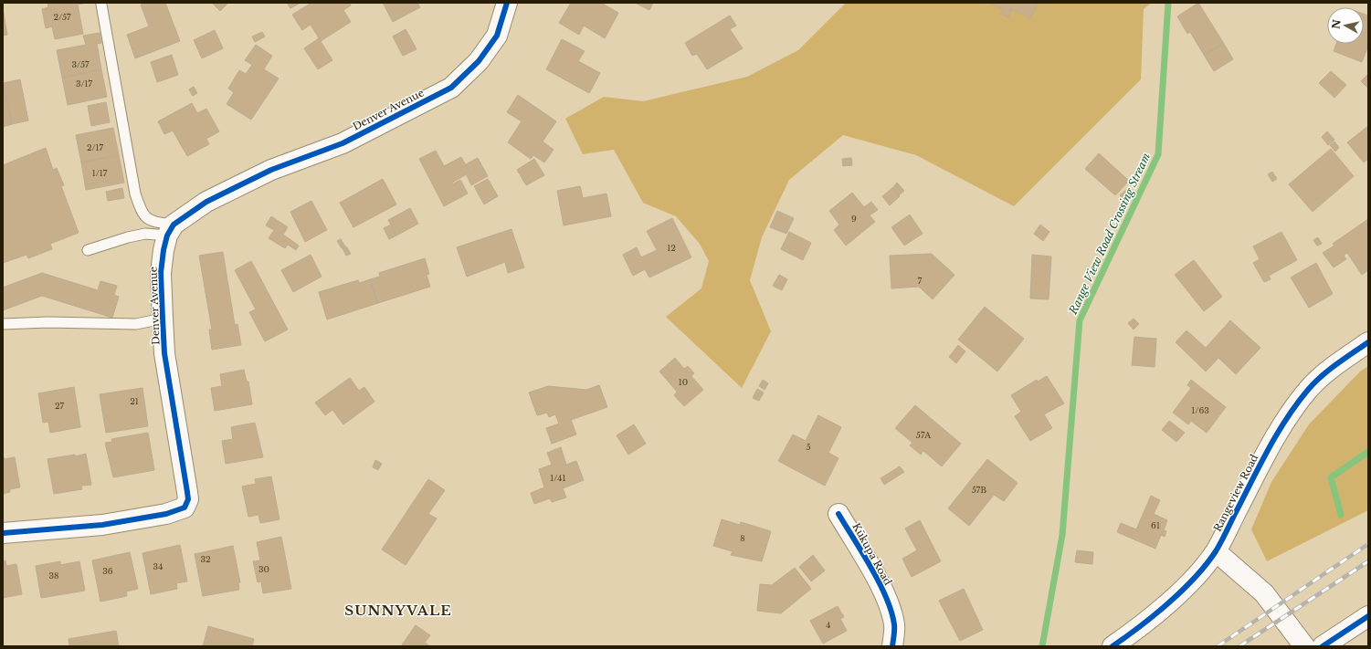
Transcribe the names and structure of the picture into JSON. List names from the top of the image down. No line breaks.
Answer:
{"streets":{"street":["Denver Avenue","Rangeview Road","Kūkupa Road"]},"districts":["SUNNYVALE"],"water":["Range View Road Crossing Stream"],"house_numbers":["2/57","3/57","3/17","2/17","1/17","9","12","7","10","21","27","1/63","57A","5","1/41","57B","61","8","32","34","30","36","38","4"],"north":"left"}
